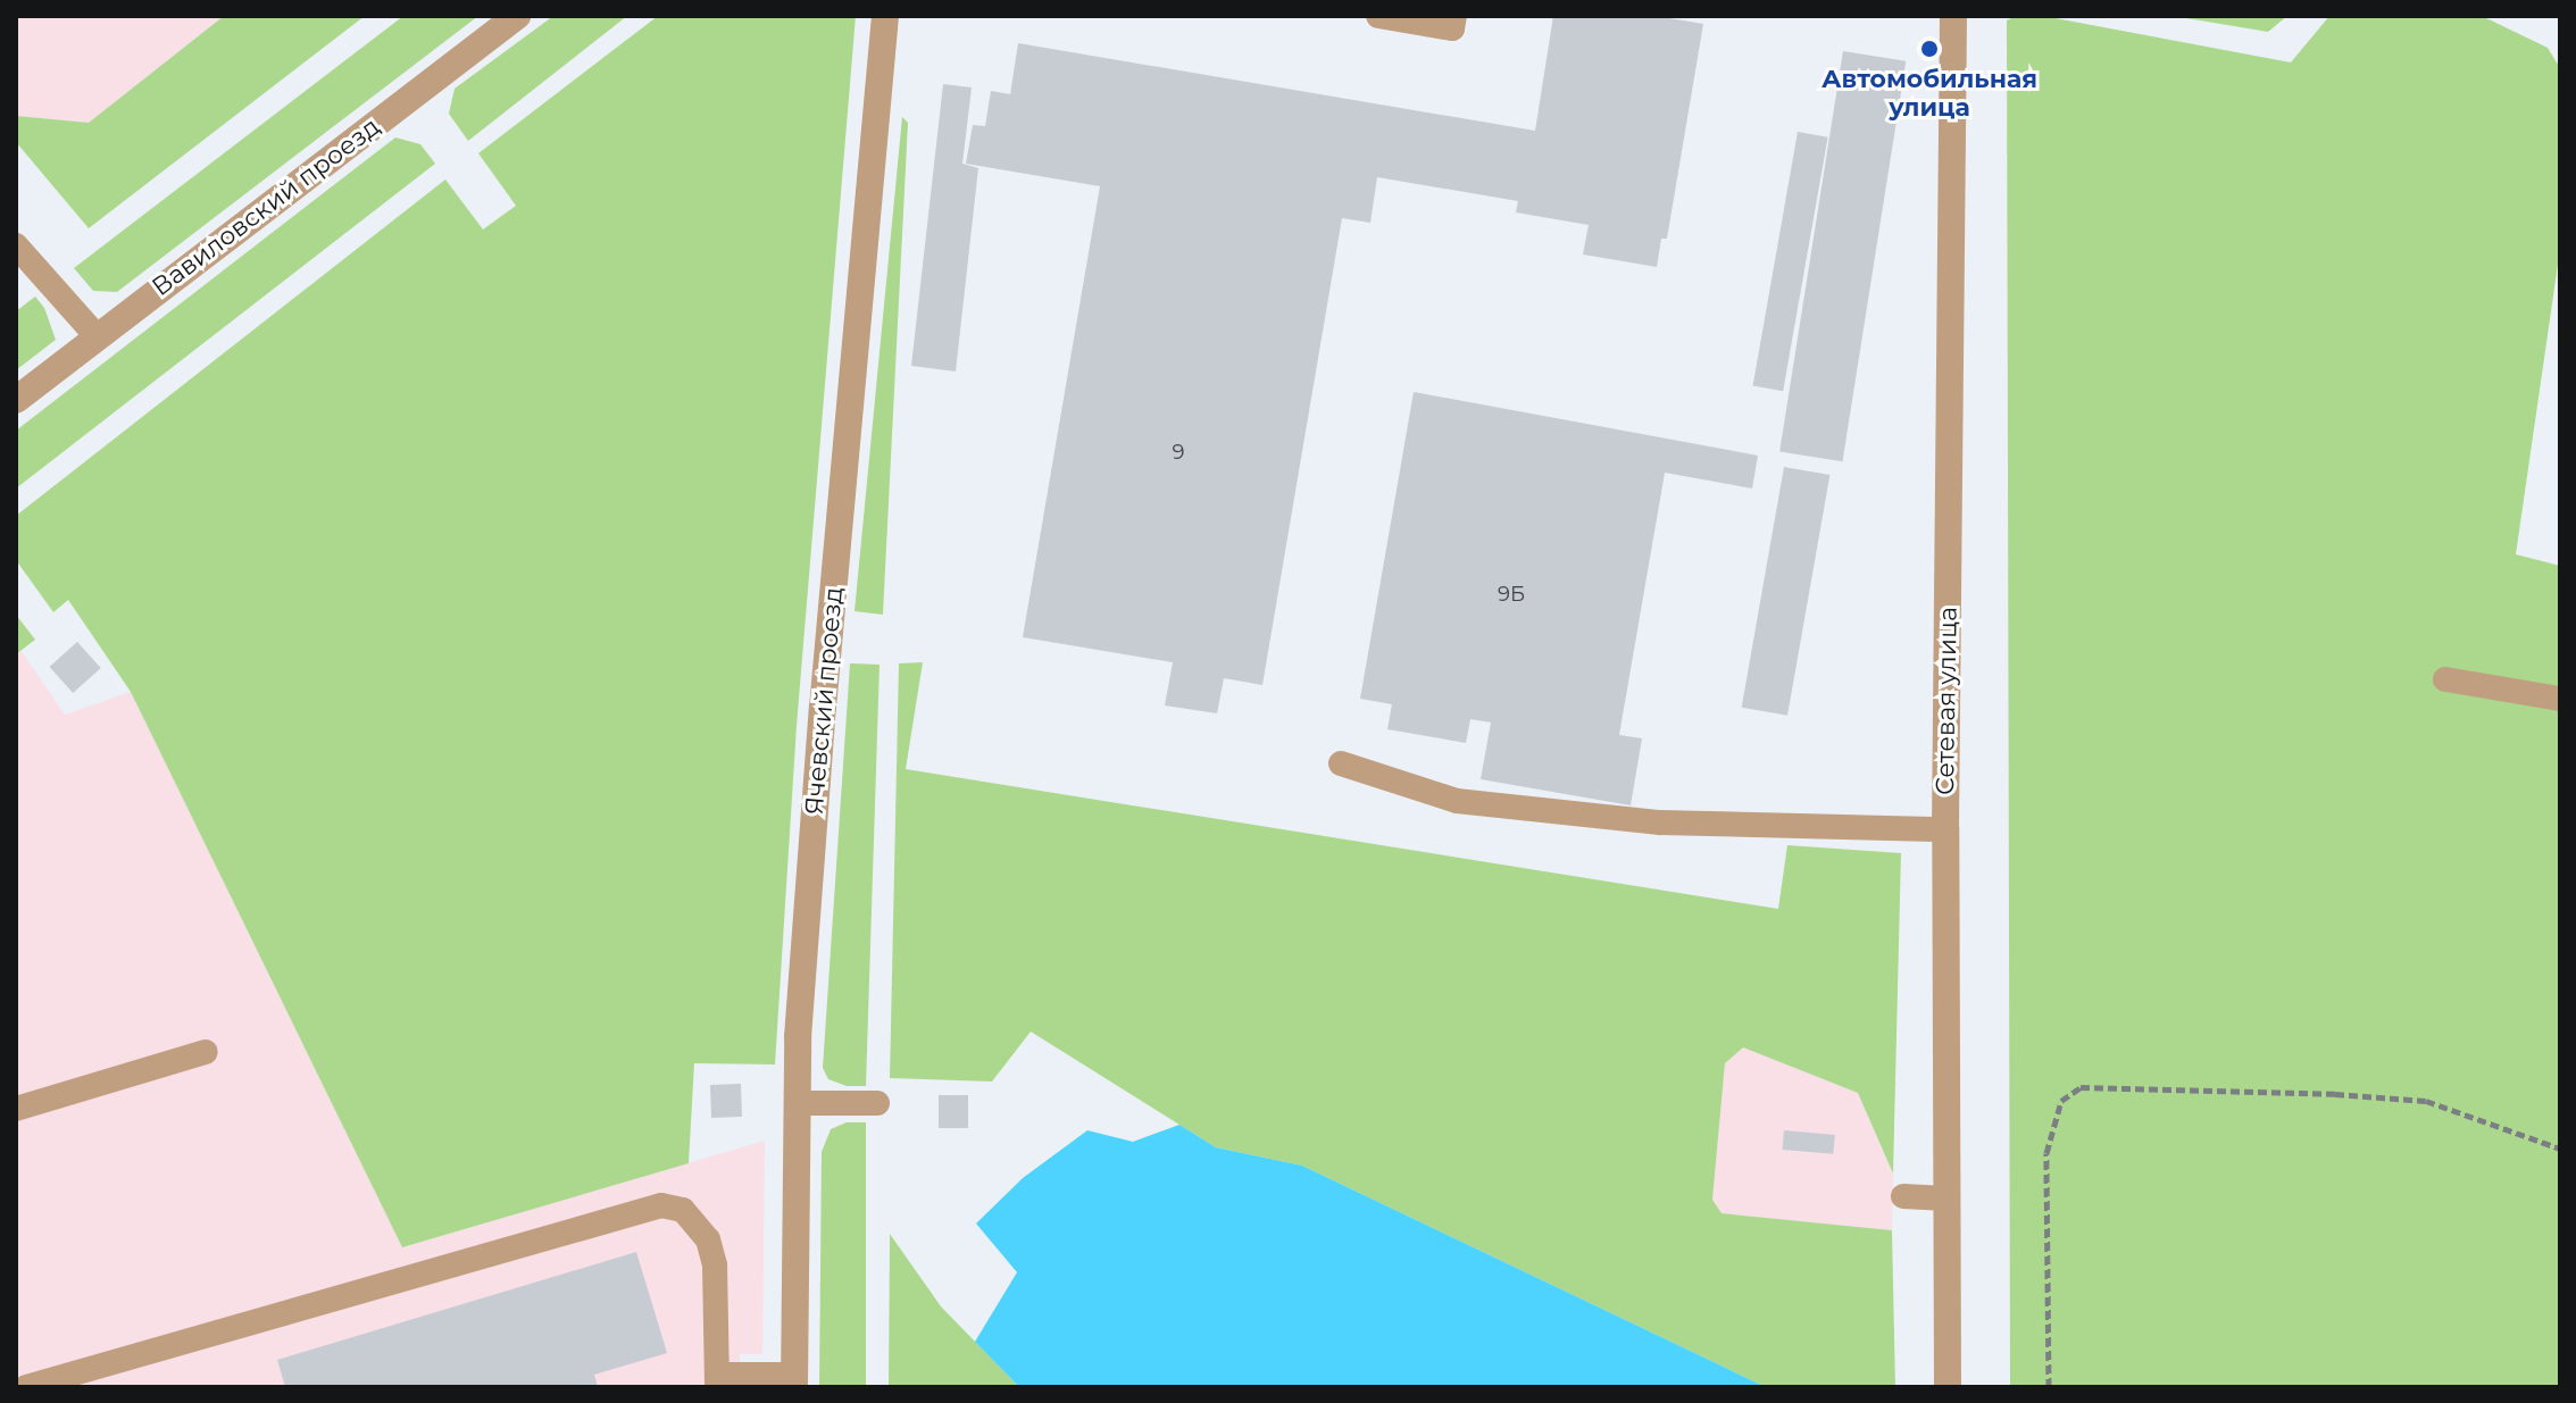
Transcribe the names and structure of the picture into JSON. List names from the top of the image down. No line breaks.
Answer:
{"streets":{"street":["Вавиловский проезд","Ячевский проезд","Сетевая улица"]},"places":["Автомобильная улица"],"house_numbers":["9","9Б"]}
